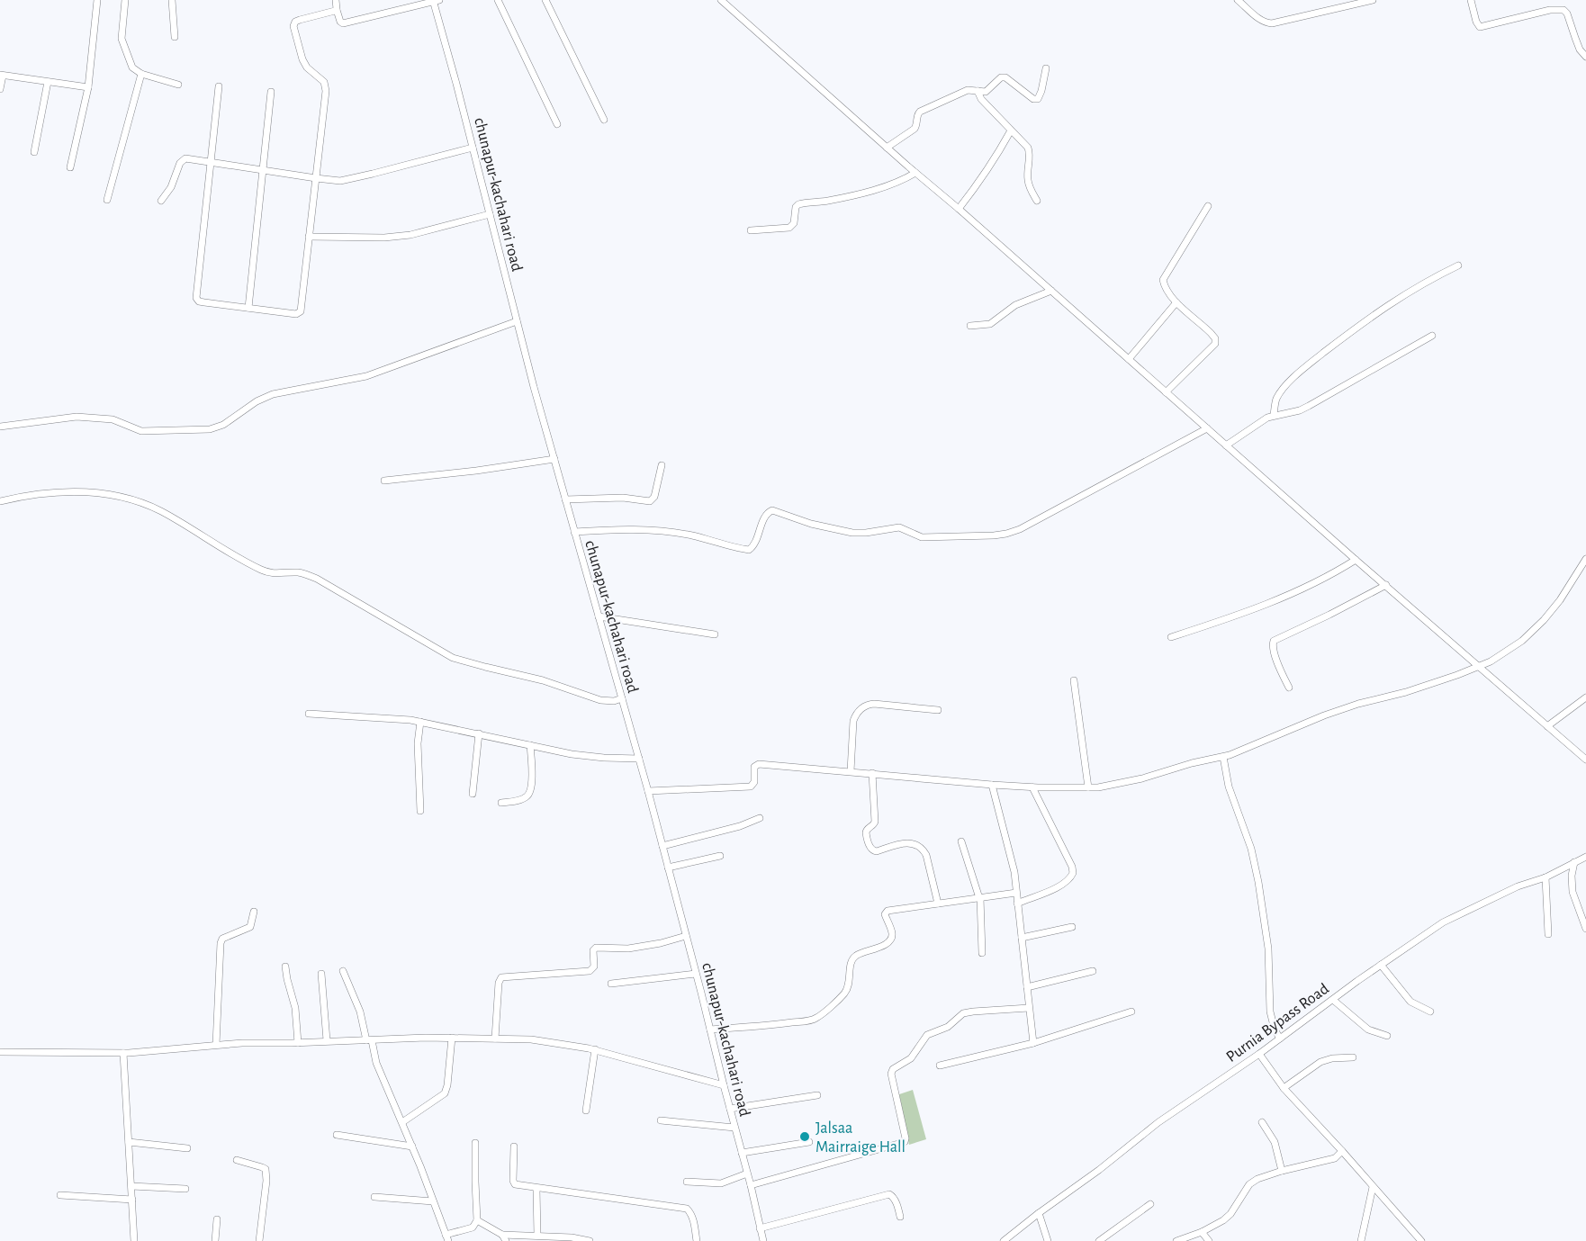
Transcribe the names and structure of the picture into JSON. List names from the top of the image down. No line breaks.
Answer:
{"streets":{"street":["chunapur-kachahari road","Purnia Bypass Road"]},"places":["Jalsaa Mairraige Hall"]}
